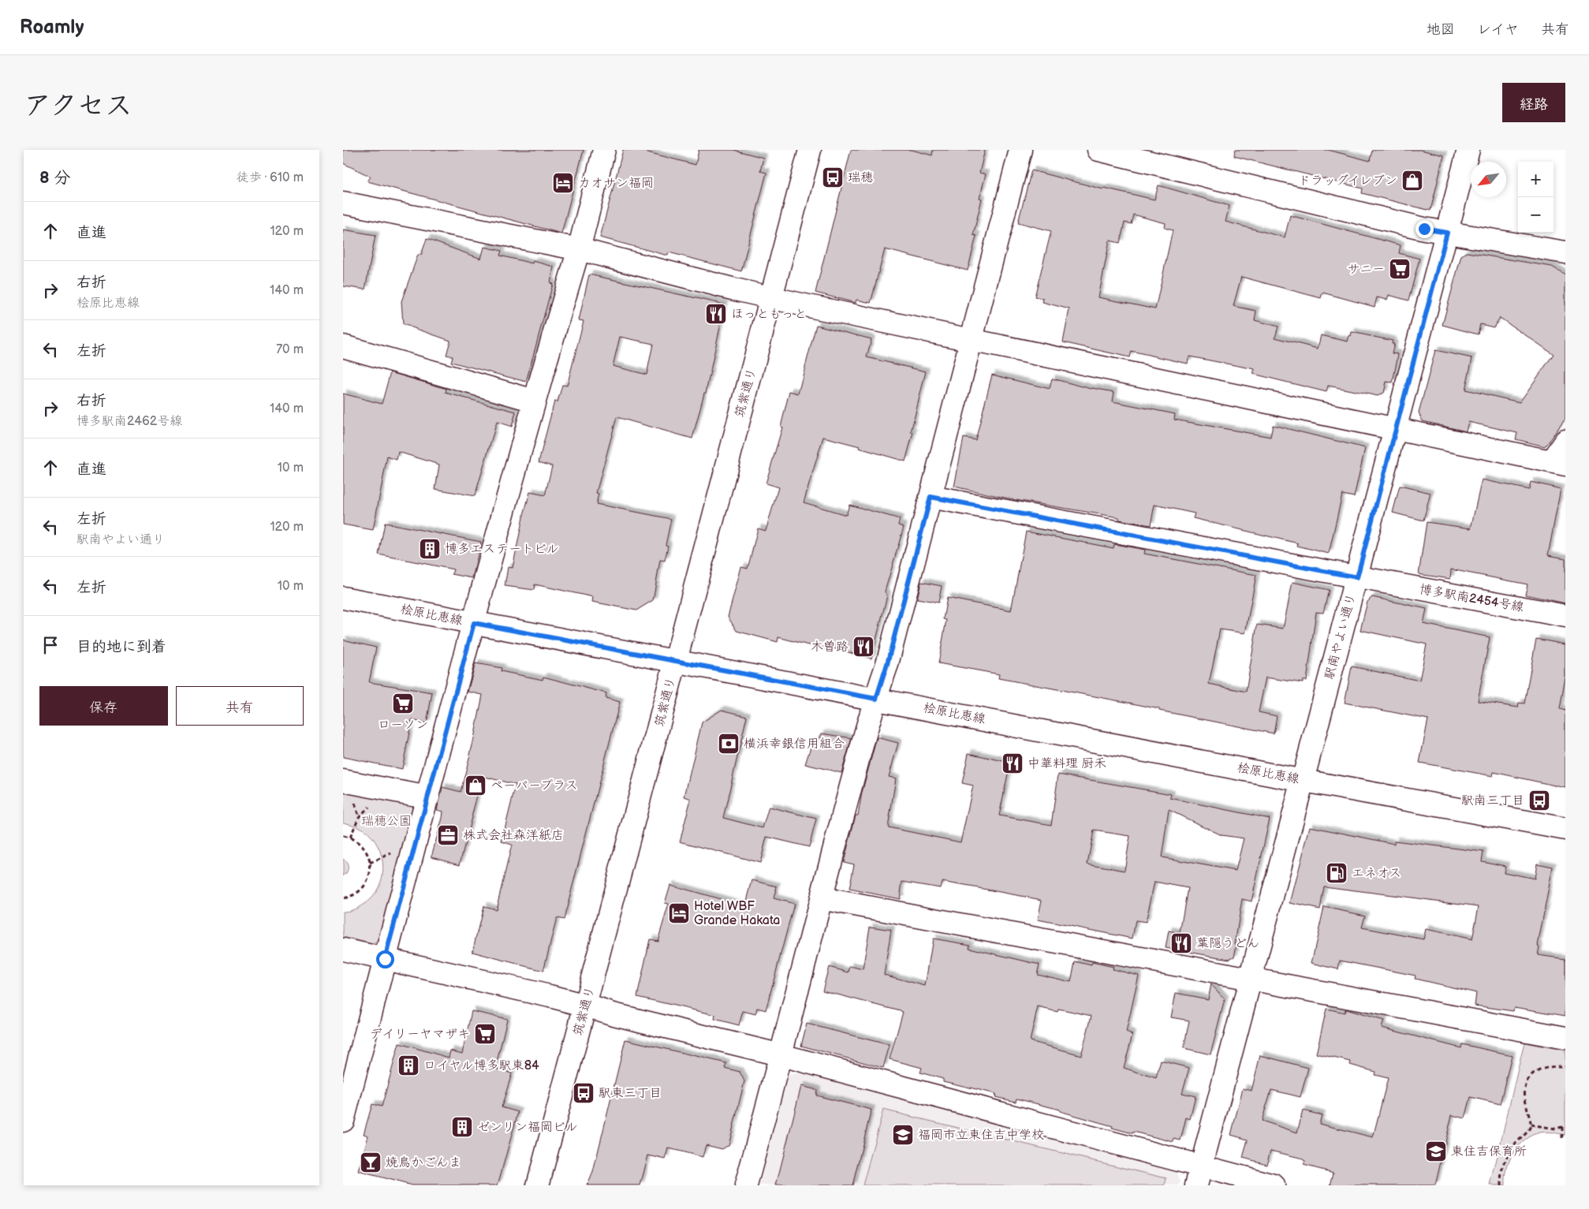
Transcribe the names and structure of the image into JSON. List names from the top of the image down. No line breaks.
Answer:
{"streets":{"street":["筑紫通り","博多駅南2454号線","桧原比恵線","駅南やよい通り"]},"crossings":[["筑紫通り","桧原比恵線"],["博多駅南2454号線","駅南やよい通り"],["桧原比恵線","駅南やよい通り"]],"parks":["瑞穂公園"],"places":{"bus stop":["瑞穂","駅南三丁目","駅東三丁目"],"shop":["ドラッグイレブン","ペーパープラス"],"hotel":["カオサン福岡","Hotel WBF Grande Hakata"],"supermarket":["サニー","ローソン","デイリーヤマザキ"],"restaurant":["ほっともっと","木曽路","中華料理 厨禾","葉隠うどん"],"building":["博多エステートビル","ロイヤル博多駅東84","ゼンリン福岡ビル"],"bank":["横浜幸銀信用組合"],"office":["株式会社森洋紙店"],"fuel station":["エネオス"],"school or university":["福岡市立東住吉中学校","東住吉保育所"],"bar":["焼鳥かごんま"]},"north":"bottom left","page":{"header":"Roamly","nav":["地図","レイヤ","共有"],"title":"アクセス","buttons":["経路",["保存","共有"]],"heading":["8 分","徒歩 · 610 m"],"map_buttons":["+","−"],"list":[["直進","120 m"],["右折","桧原比恵線","140 m"],["左折","70 m"],["右折","博多駅南2462号線","140 m"],["直進","10 m"],["左折","駅南やよい通り","120 m"],["左折","10 m"],"目的地に到着"]}}
